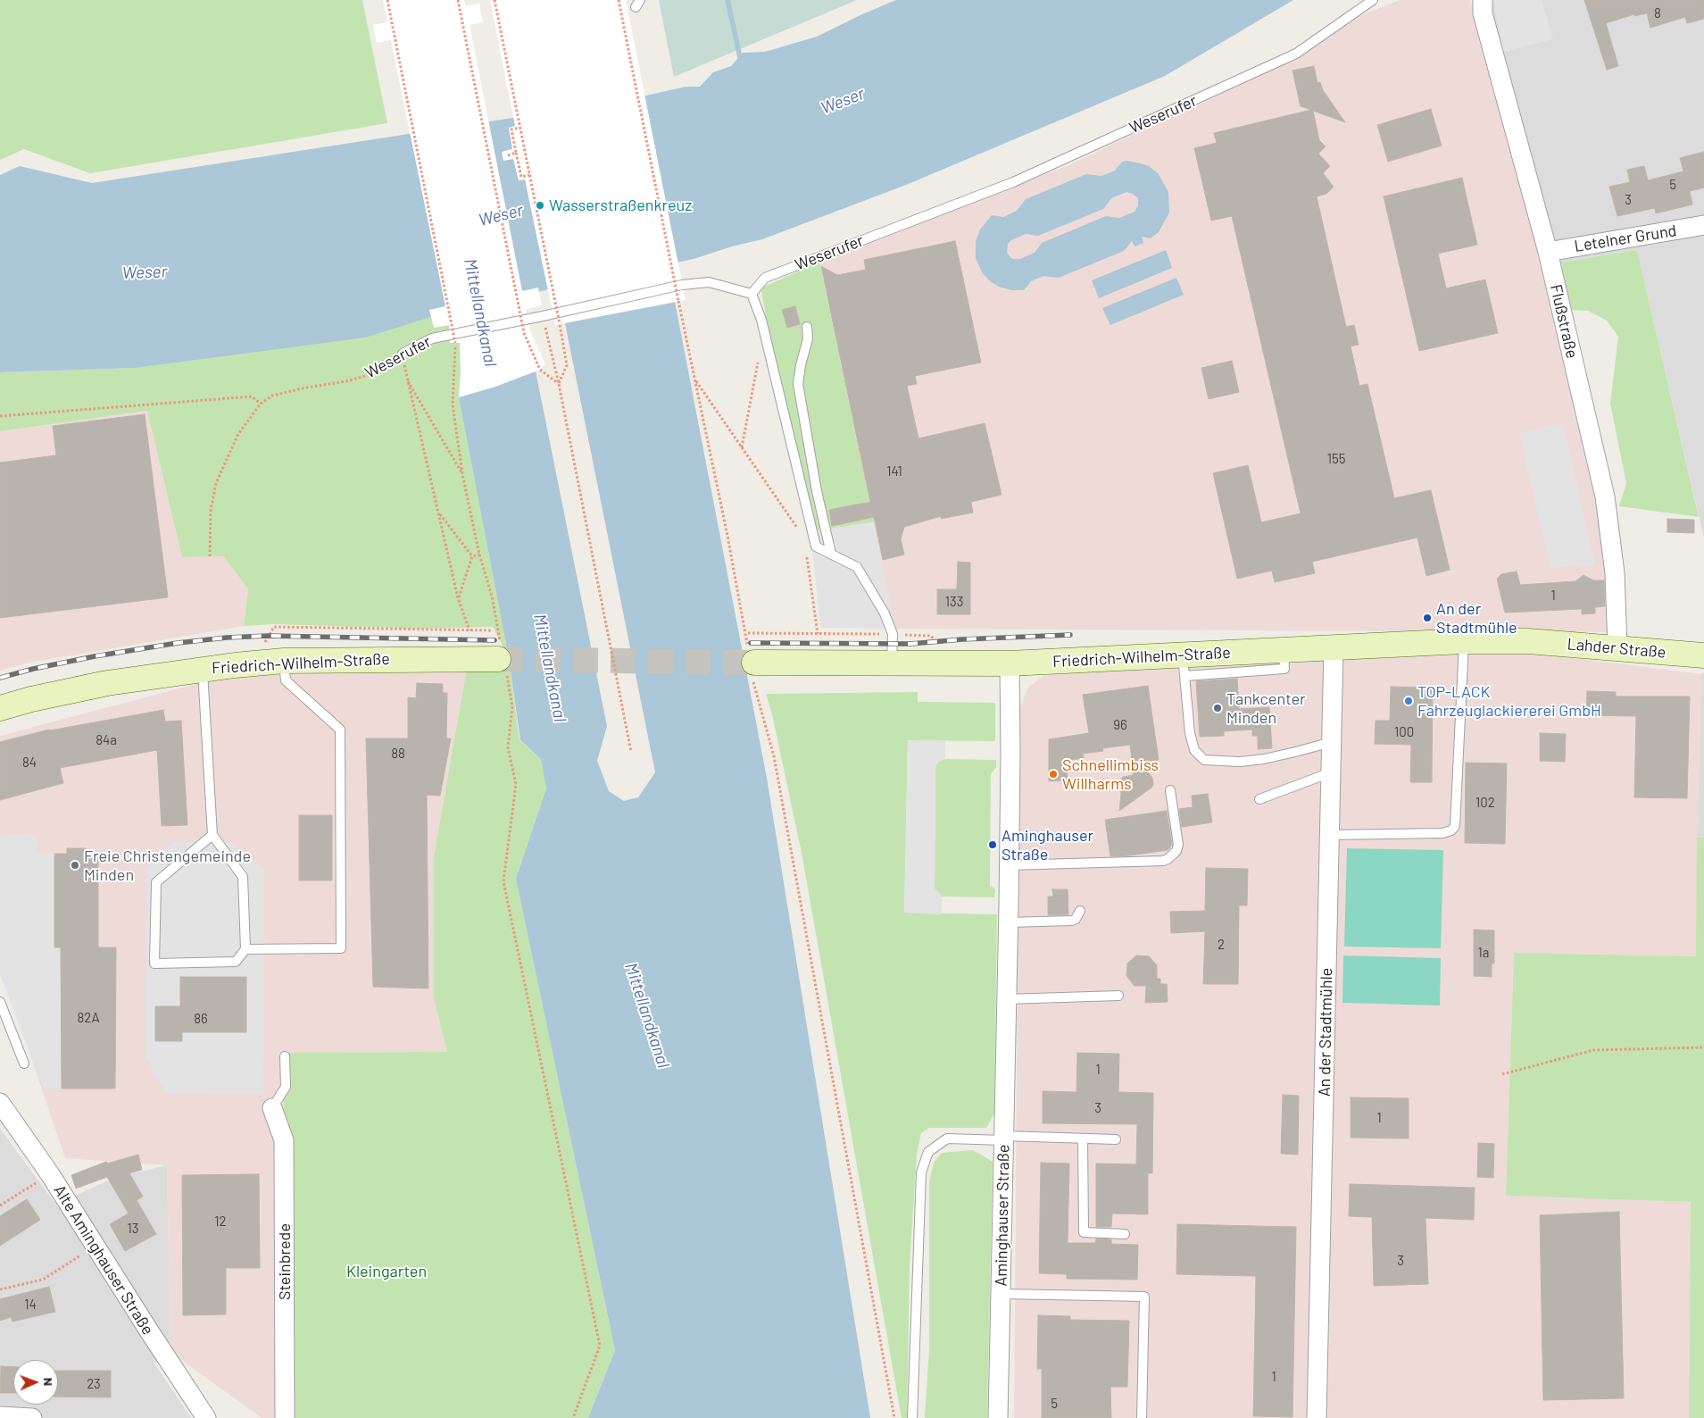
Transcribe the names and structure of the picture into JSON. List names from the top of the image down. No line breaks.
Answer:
{"streets":{"street":["Letelner Grund","Flußstraße","Lahder Straße","Friedrich-Wilhelm-Straße","An der Stadtmühle","Aminghauser Straße","Alte Aminghauser Straße","Steinbrede"],"lane":["Weserufer"]},"crossings":[["Letelner Grund","Flußstraße"],["Flußstraße","Lahder Straße"],["Lahder Straße","Friedrich-Wilhelm-Straße"],["Friedrich-Wilhelm-Straße","An der Stadtmühle"],["Friedrich-Wilhelm-Straße","Aminghauser Straße"]],"water":["Weser","Mittellandkanal"],"parks":["Kleingarten"],"places":["Wasserstraßenkreuz","An der Stadtmühle","TOP-LACK Fahrzeuglackiererei GmbH","Tankcenter Minden","Schnellimbiss Willharms","Aminghauser Straße","Freie Christengemeinde Minden"],"house_numbers":["8","5","3","155","141","1","133","96","100","84a","88","84","102","2","1a","82A","86","1","3","1","12","13","3","14","1","23","5"],"north":"right"}
